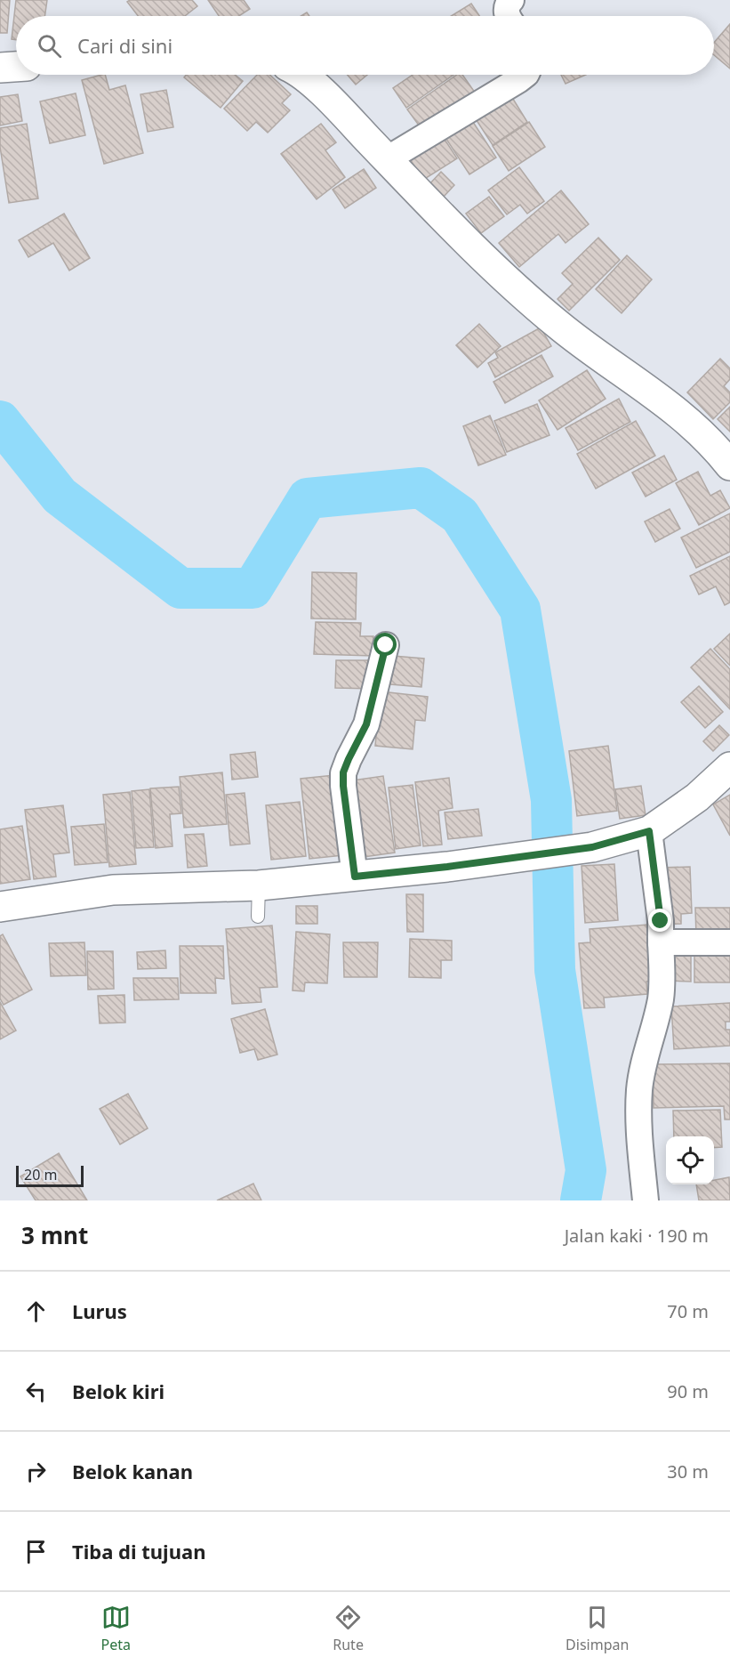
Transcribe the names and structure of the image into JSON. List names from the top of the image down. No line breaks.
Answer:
{"scale_bar":"20 m","page":{"search":"Cari di sini","scale":"20 m","heading":["3 mnt","Jalan kaki · 190 m"],"list":[["Lurus","70 m"],["Belok kiri","90 m"],["Belok kanan","30 m"],"Tiba di tujuan"],"nav":["Peta","Rute","Disimpan"]}}
